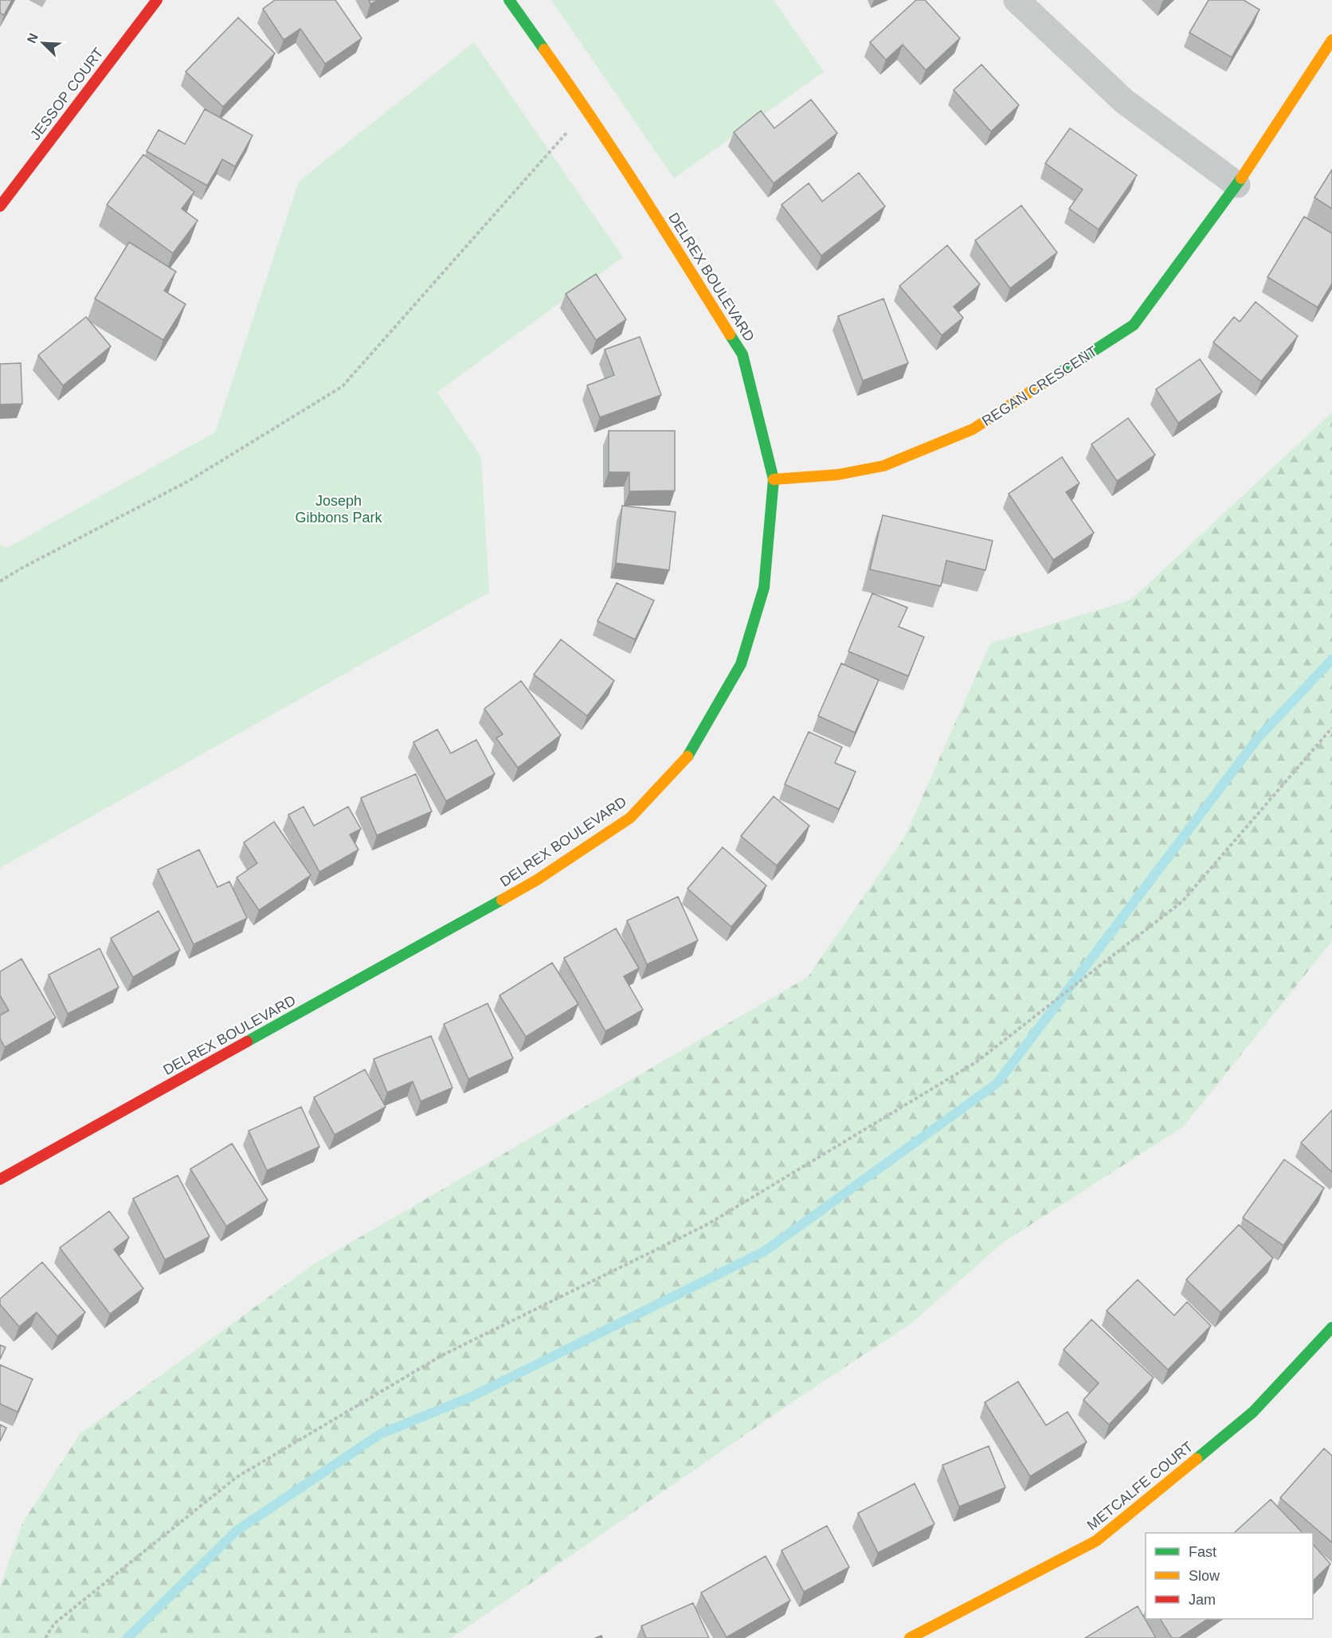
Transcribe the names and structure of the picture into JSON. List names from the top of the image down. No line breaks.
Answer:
{"streets":{"street":["JESSOP COURT","DELREX BOULEVARD","REGAN CRESCENT","METCALFE COURT"]},"crossings":[["DELREX BOULEVARD","REGAN CRESCENT"]],"parks":["Joseph Gibbons Park"],"legend":["Fast","Slow","Jam"],"north":"top left"}
